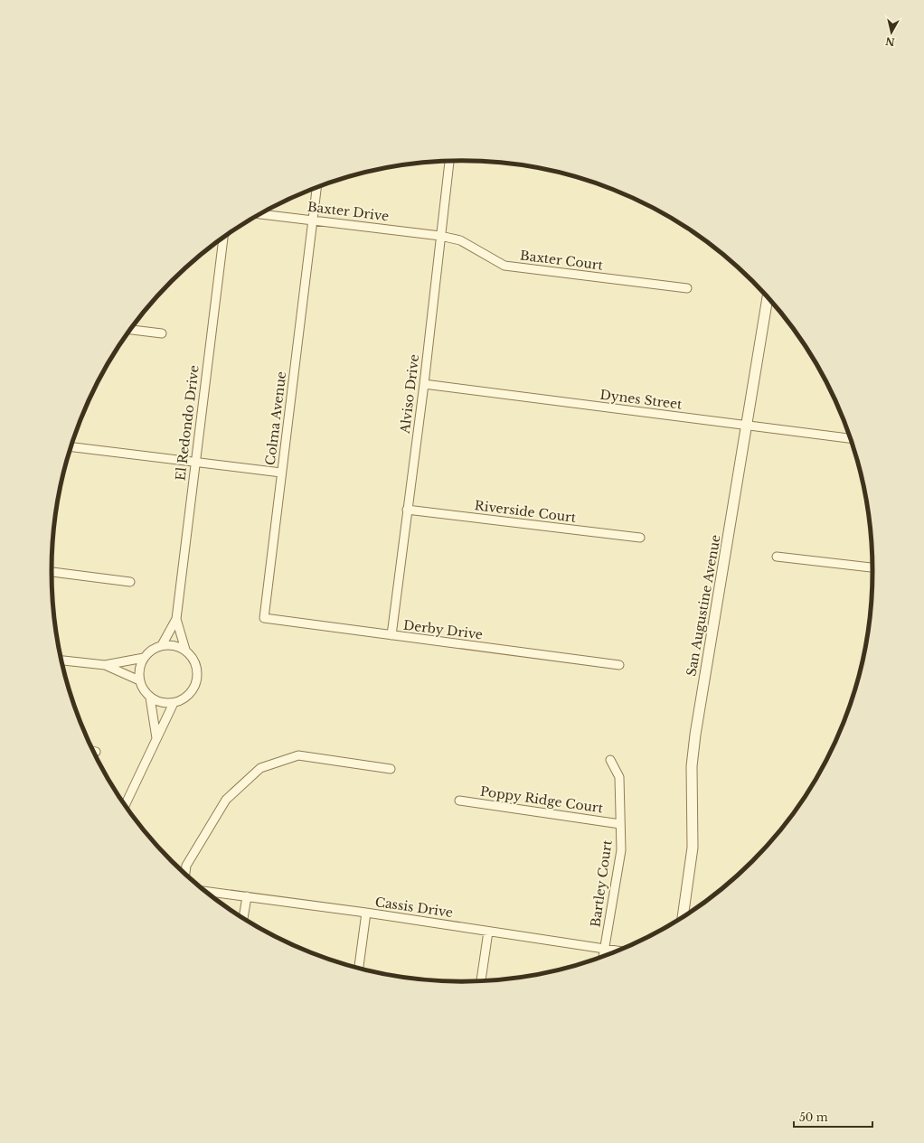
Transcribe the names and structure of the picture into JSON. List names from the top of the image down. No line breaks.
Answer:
{"streets":{"street":["Baxter Drive","Baxter Court","Alviso Drive","Dynes Street","Colma Avenue","El Redondo Drive","Riverside Court","San Augustine Avenue","Derby Drive","Poppy Ridge Court","Bartley Court","Cassis Drive"]},"crossings":[["Baxter Drive","Baxter Court"],["Baxter Drive","Alviso Drive"],["Baxter Drive","Colma Avenue"],["Baxter Court","Alviso Drive"],["Alviso Drive","Dynes Street"],["Alviso Drive","Riverside Court"],["Alviso Drive","Derby Drive"],["Dynes Street","San Augustine Avenue"],["Colma Avenue","Derby Drive"],["Poppy Ridge Court","Bartley Court"],["Bartley Court","Cassis Drive"]],"scale_bar":"50 m","north":"bottom"}
